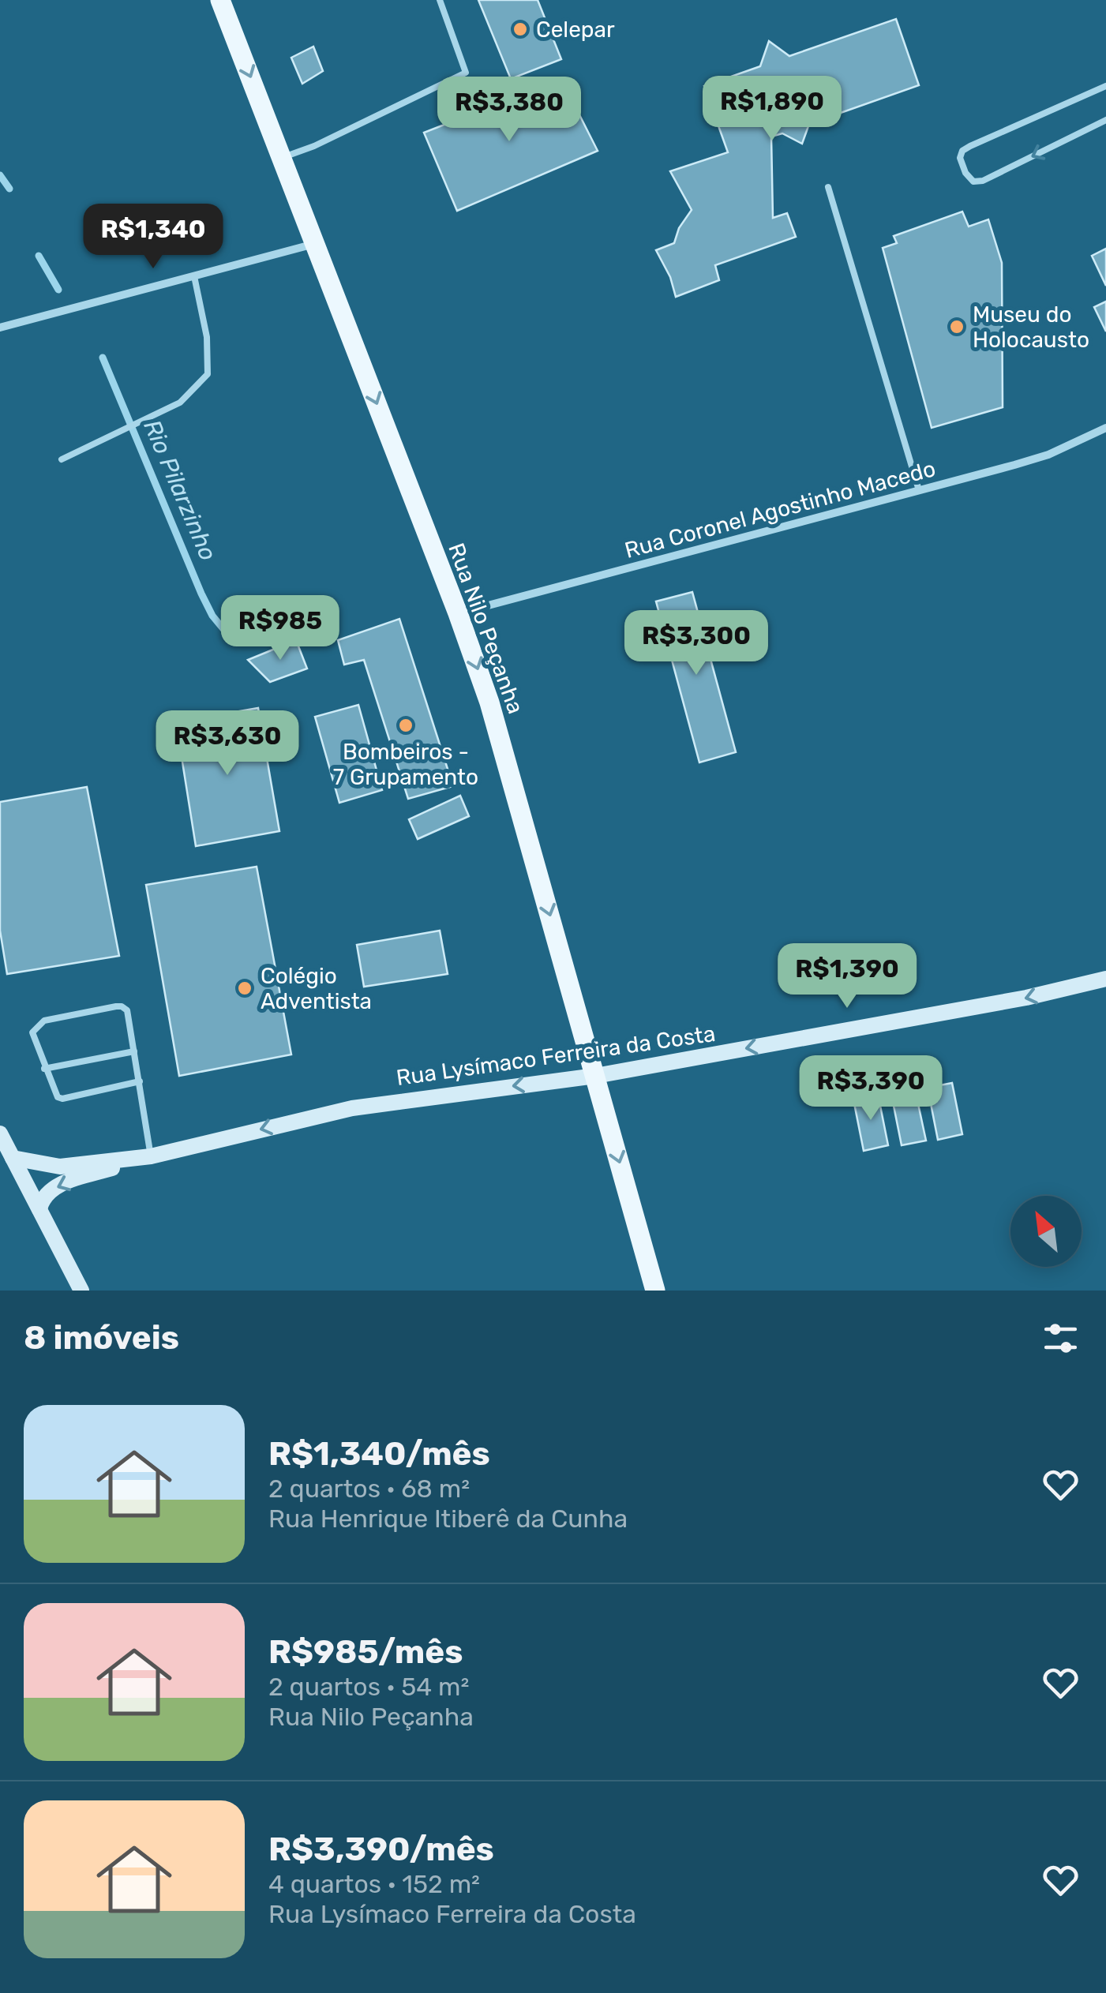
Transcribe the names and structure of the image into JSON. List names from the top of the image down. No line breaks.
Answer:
{"streets":{"main road":["Rua Nilo Peçanha","Rua Lysímaco Ferreira da Costa"],"street":["Rua Coronel Agostinho Macedo"]},"crossings":[["Rua Coronel Agostinho Macedo","Rua Nilo Peçanha"],["Rua Nilo Peçanha","Rua Lysímaco Ferreira da Costa"]],"one_way":["Rua Nilo Peçanha","Rua Lysímaco Ferreira da Costa"],"water":["Rio Pilarzinho"],"places":["Celepar","Museu do Holocausto","Bombeiros - 7 Grupamento","Colégio Adventista"],"north":"top left","page":{"price":["R$1,890","R$3,380","R$1,340","R$985","R$3,300","R$3,630","R$1,390","R$3,390"],"heading":"8 imóveis","list":[{"name":"R$1,340/mês","note":"2 quartos · 68 m² · Rua Henrique Itiberê da Cunha"},{"name":"R$985/mês","note":"2 quartos · 54 m² · Rua Nilo Peçanha"},{"name":"R$3,390/mês","note":"4 quartos · 152 m² · Rua Lysímaco Ferreira da Costa"}]}}
